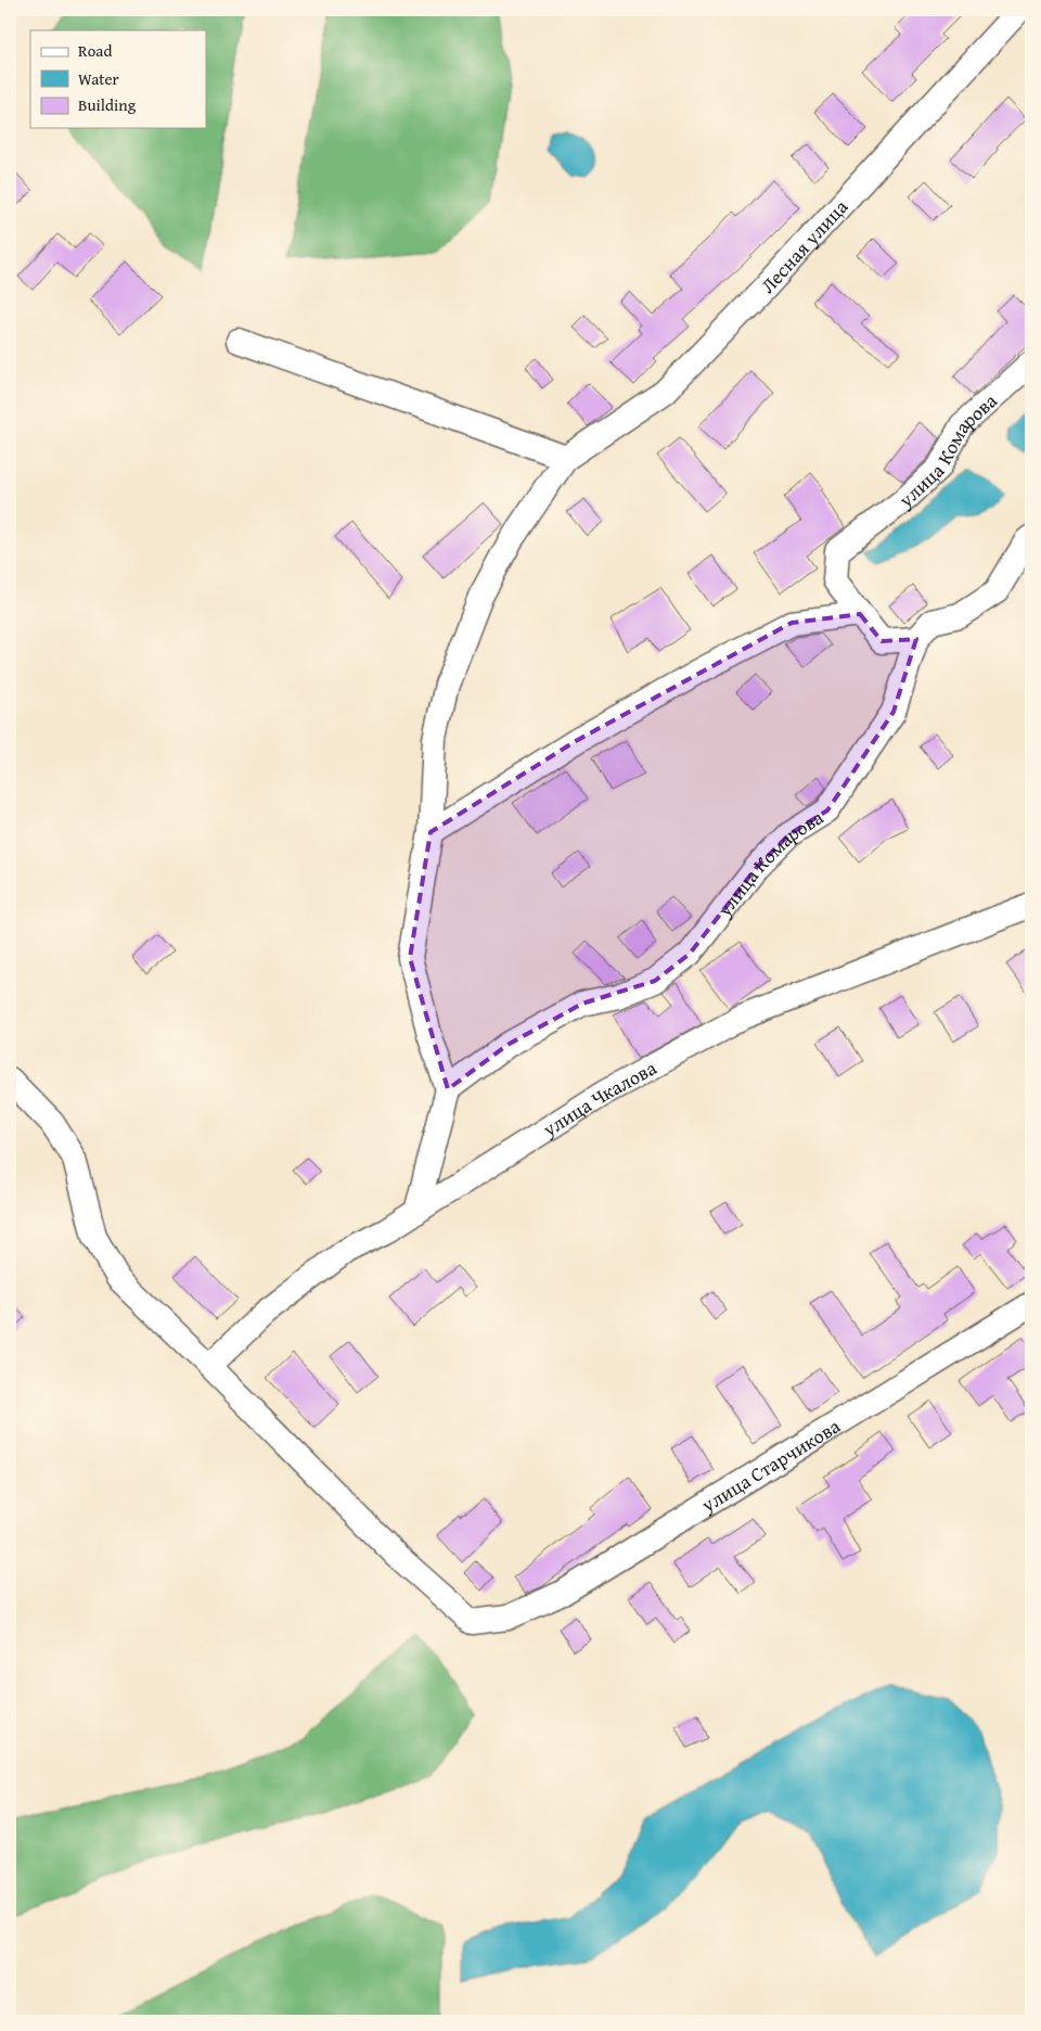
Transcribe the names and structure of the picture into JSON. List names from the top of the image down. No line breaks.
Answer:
{"streets":{"street":["Лесная улица","улица Комарова","улица Чкалова","улица Старчикова"]},"crossings":[["улица Чкалова","улица Старчикова"]],"legend":["Road","Water","Building"]}
